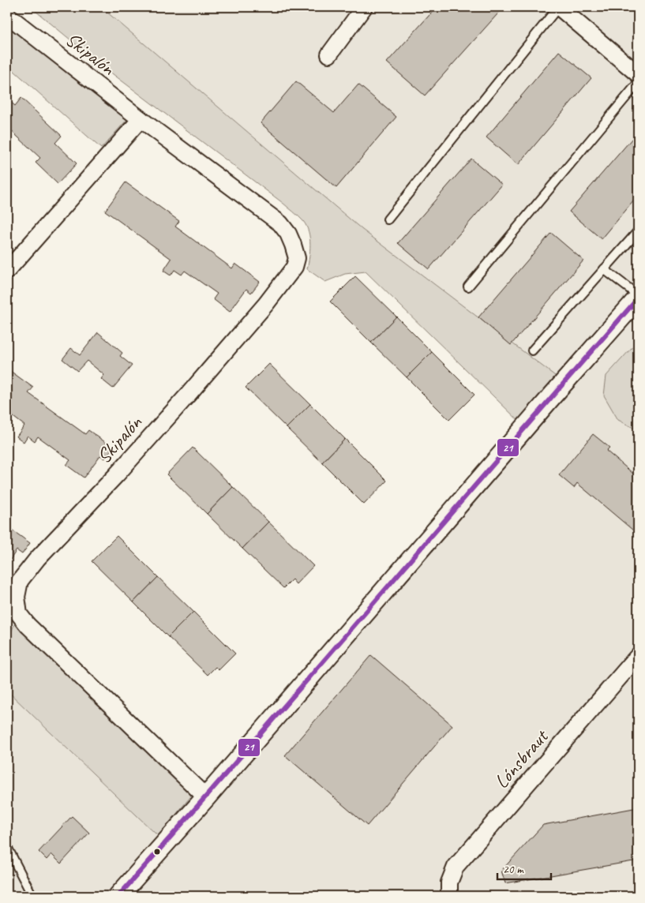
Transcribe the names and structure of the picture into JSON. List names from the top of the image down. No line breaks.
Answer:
{"streets":{"street":["Skipalón","Lónsbraut"]},"lines":["transit line 21"],"scale_bar":"20 m"}
